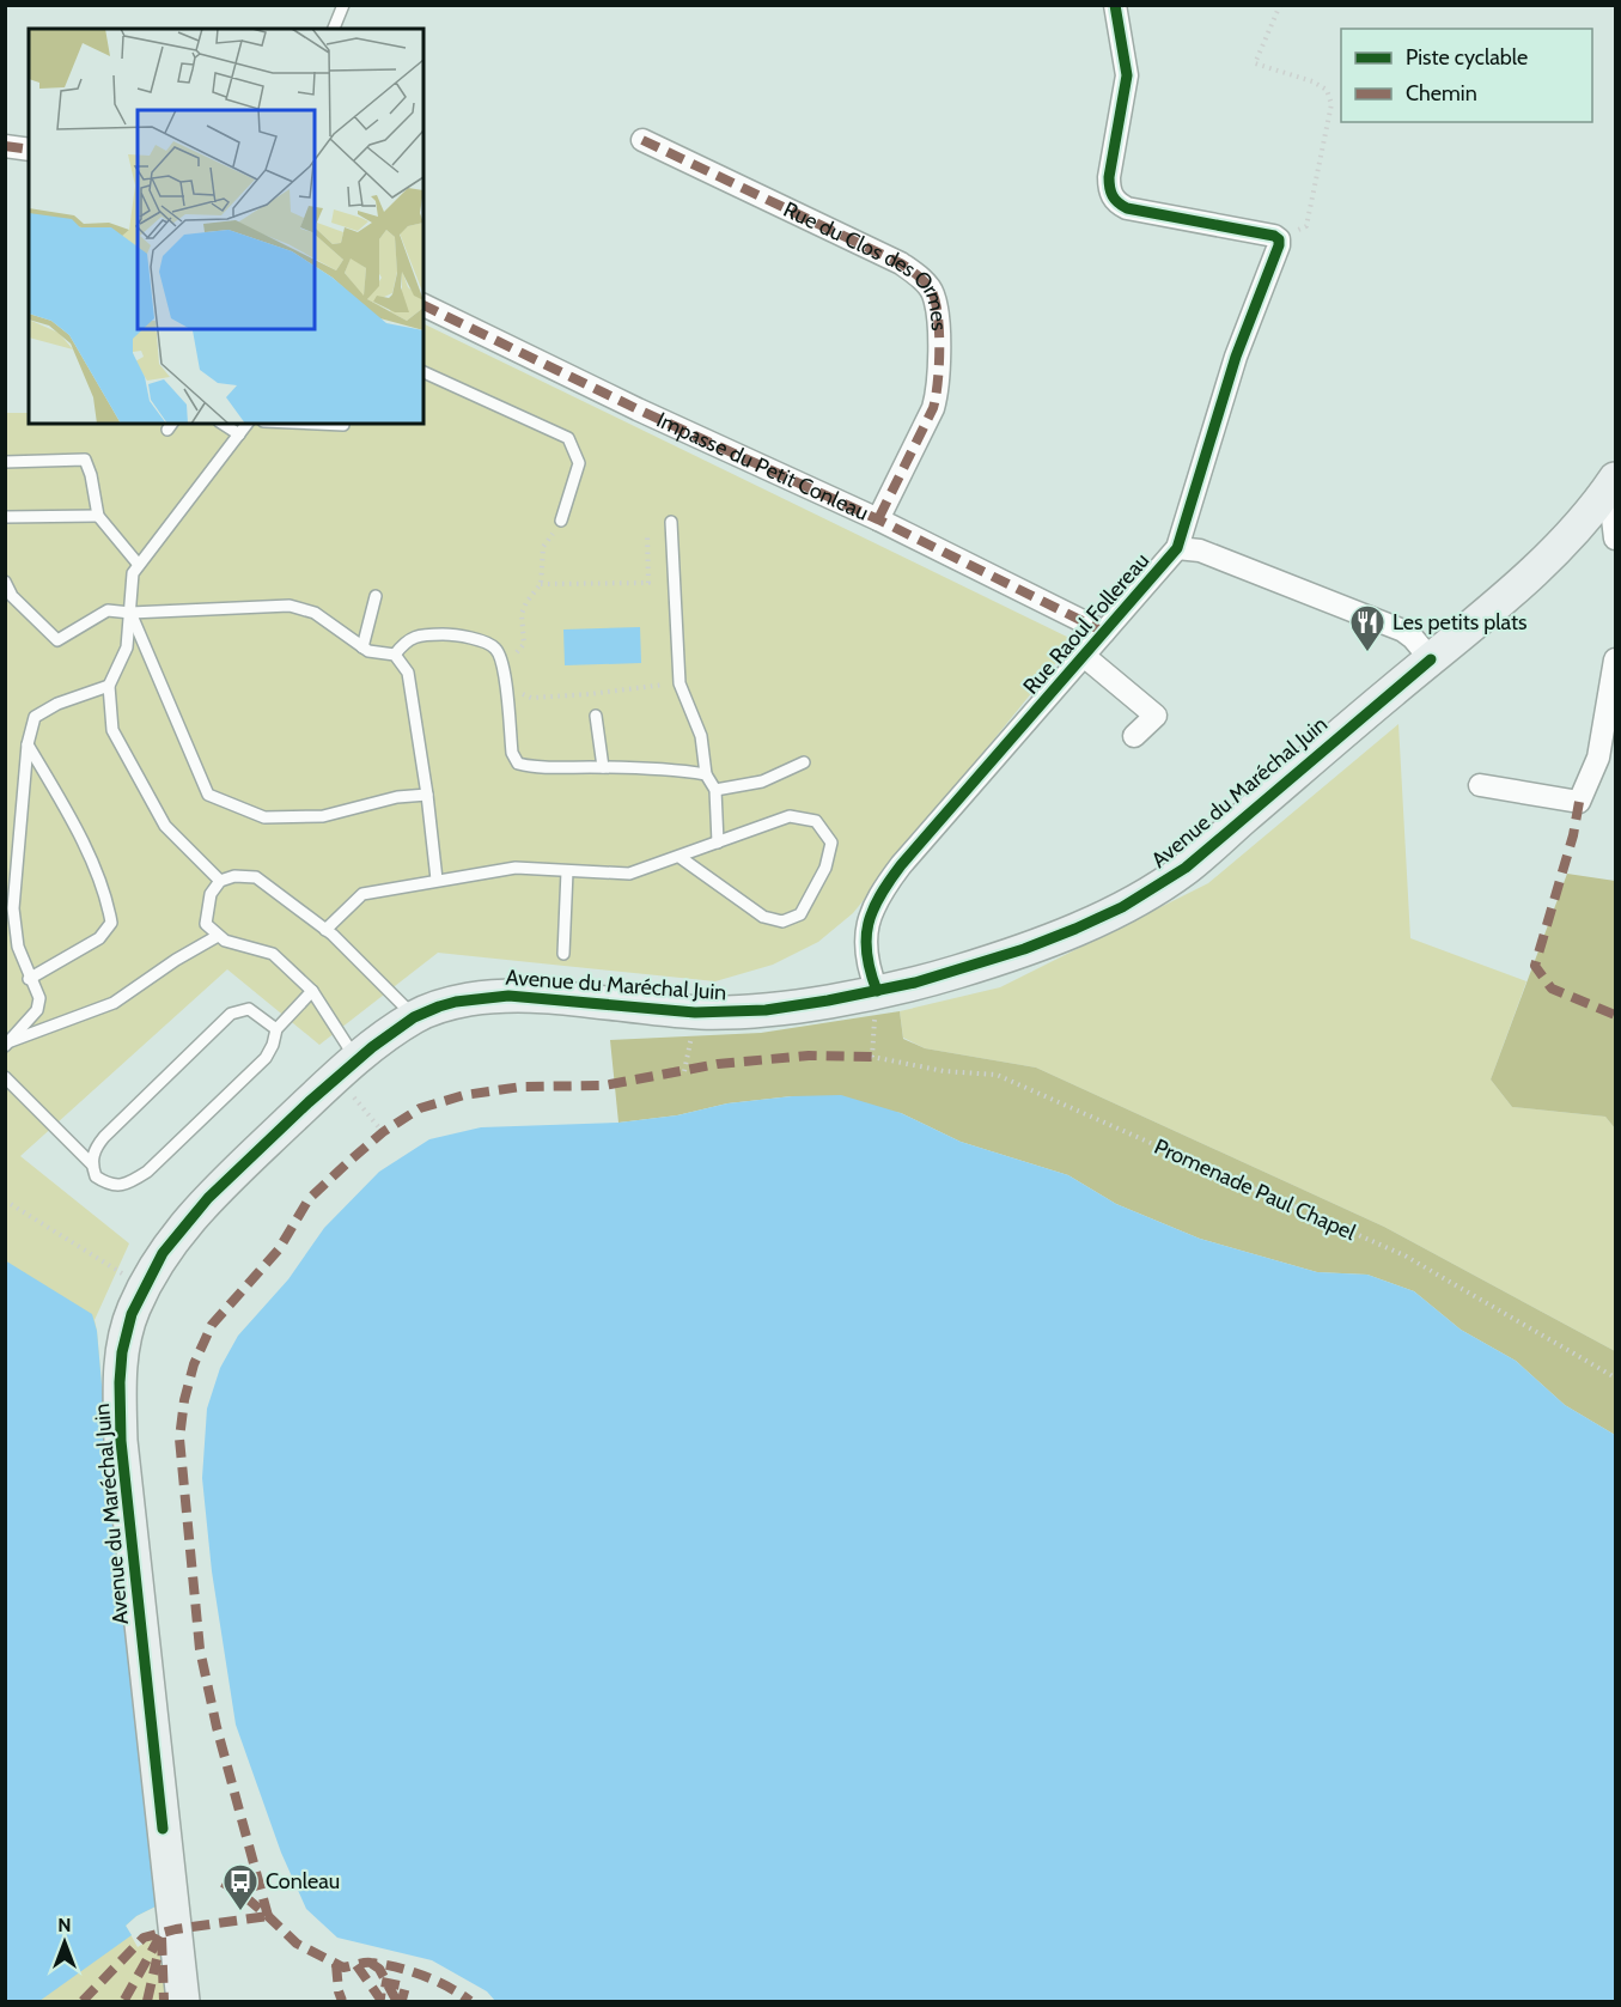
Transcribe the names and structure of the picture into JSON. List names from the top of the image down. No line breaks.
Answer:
{"streets":{"street":["Rue du Clos des Ormes","Impasse du Petit Conleau","Rue Raoul Follereau","Avenue du Maréchal Juin"],"path":["Promenade Paul Chapel"]},"crossings":[["Rue du Clos des Ormes","Impasse du Petit Conleau"],["Impasse du Petit Conleau","Rue Raoul Follereau"],["Rue Raoul Follereau","Avenue du Maréchal Juin"]],"places":{"restaurant":["Les petits plats"],"bus stop":["Conleau"]},"legend":["Piste cyclable","Chemin"],"north":"top"}
